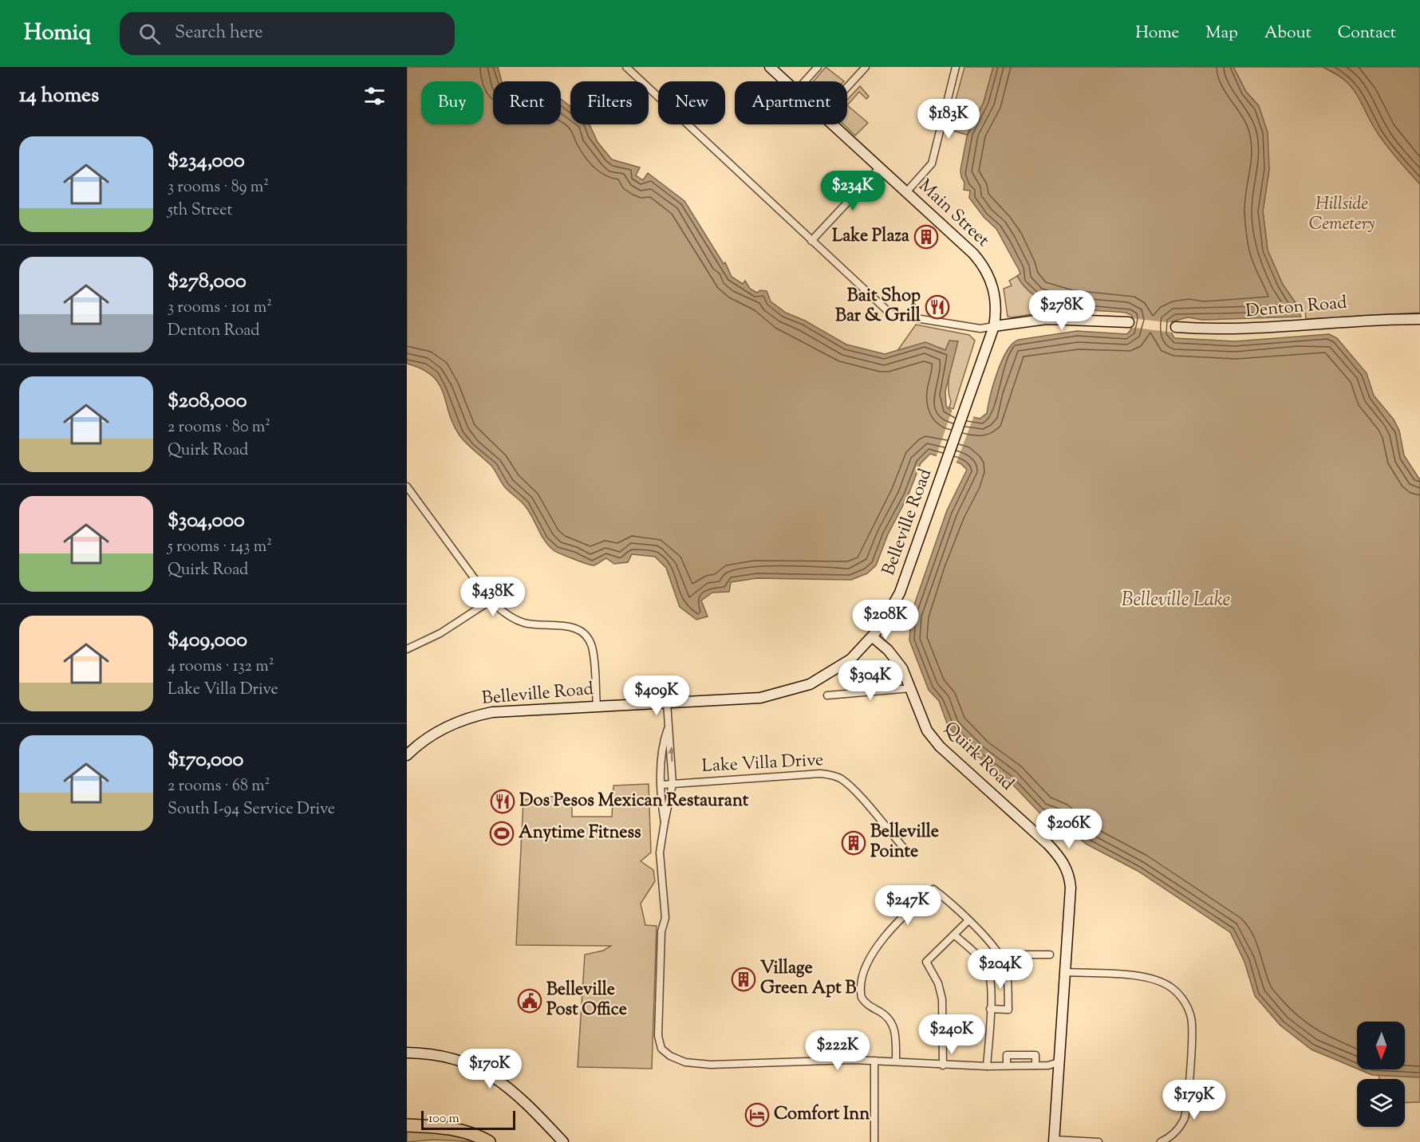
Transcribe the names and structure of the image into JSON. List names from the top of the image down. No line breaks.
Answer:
{"streets":{"main road":["Main Street","Denton Road","Belleville Road","Quirk Road"],"street":["Lake Villa Drive"]},"crossings":[["Main Street","Belleville Road"],["Belleville Road","Quirk Road"]],"water":["Belleville Lake"],"parks":["Hillside Cemetery"],"places":{"building":["Lake Plaza","Belleville Pointe","Village Green Apt B"],"restaurant":["Bait Shop Bar & Grill","Dos Pesos Mexican Restaurant"],"sports":["Anytime Fitness"],"public building":["Belleville Post Office"],"hotel":["Comfort Inn"]},"scale_bar":"100 m","north":"bottom","page":{"header":"Homiq","search":"Search here","nav":["Home","Map","About","Contact"],"heading":"14 homes","chip":["Buy","Rent","Filters","New","Apartment"],"price":["$183K","$234K","$278K","$438K","$208K","$304K","$409K","$206K","$247K","$204K","$240K","$222K","$170K","$179K"],"list":[{"name":"$234,000","note":"3 rooms · 89 m² · 5th Street"},{"name":"$278,000","note":"3 rooms · 101 m² · Denton Road"},{"name":"$208,000","note":"2 rooms · 80 m² · Quirk Road"},{"name":"$304,000","note":"5 rooms · 143 m² · Quirk Road"},{"name":"$409,000","note":"4 rooms · 132 m² · Lake Villa Drive"},{"name":"$170,000","note":"2 rooms · 68 m² · South I-94 Service Drive"}],"scale":"100 m"}}
